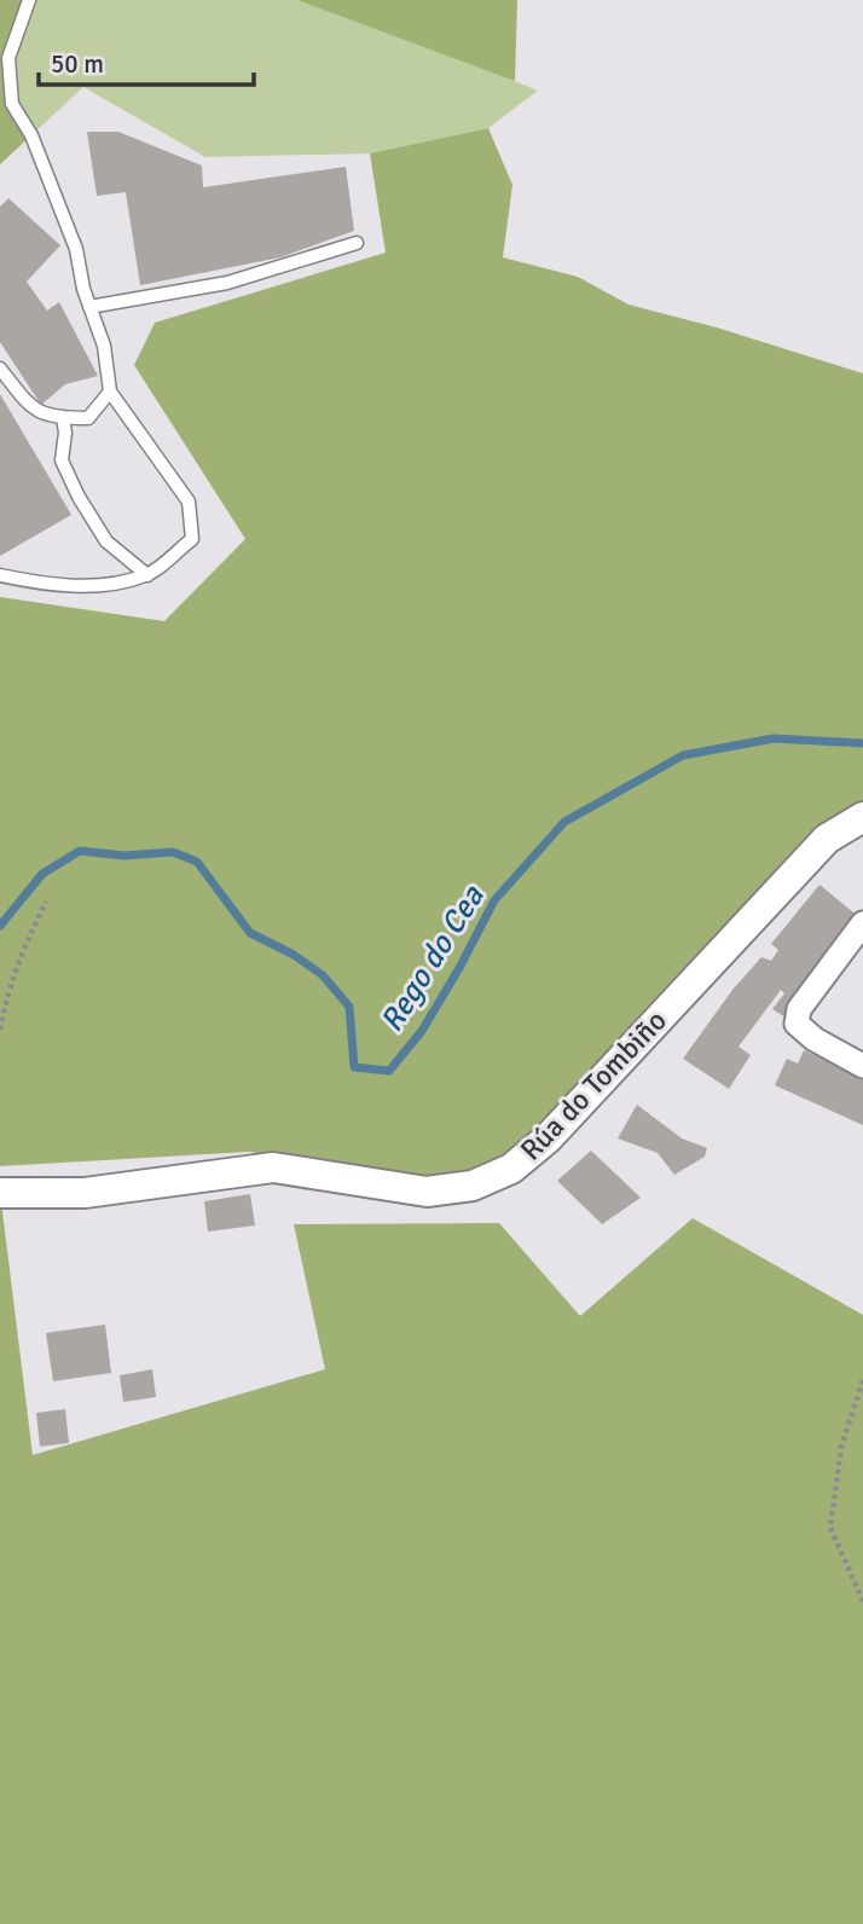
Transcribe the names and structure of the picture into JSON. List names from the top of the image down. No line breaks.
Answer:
{"streets":{"street":["Rúa do Tombiño"]},"water":["Rego do Cea"],"scale_bar":"50 m"}
